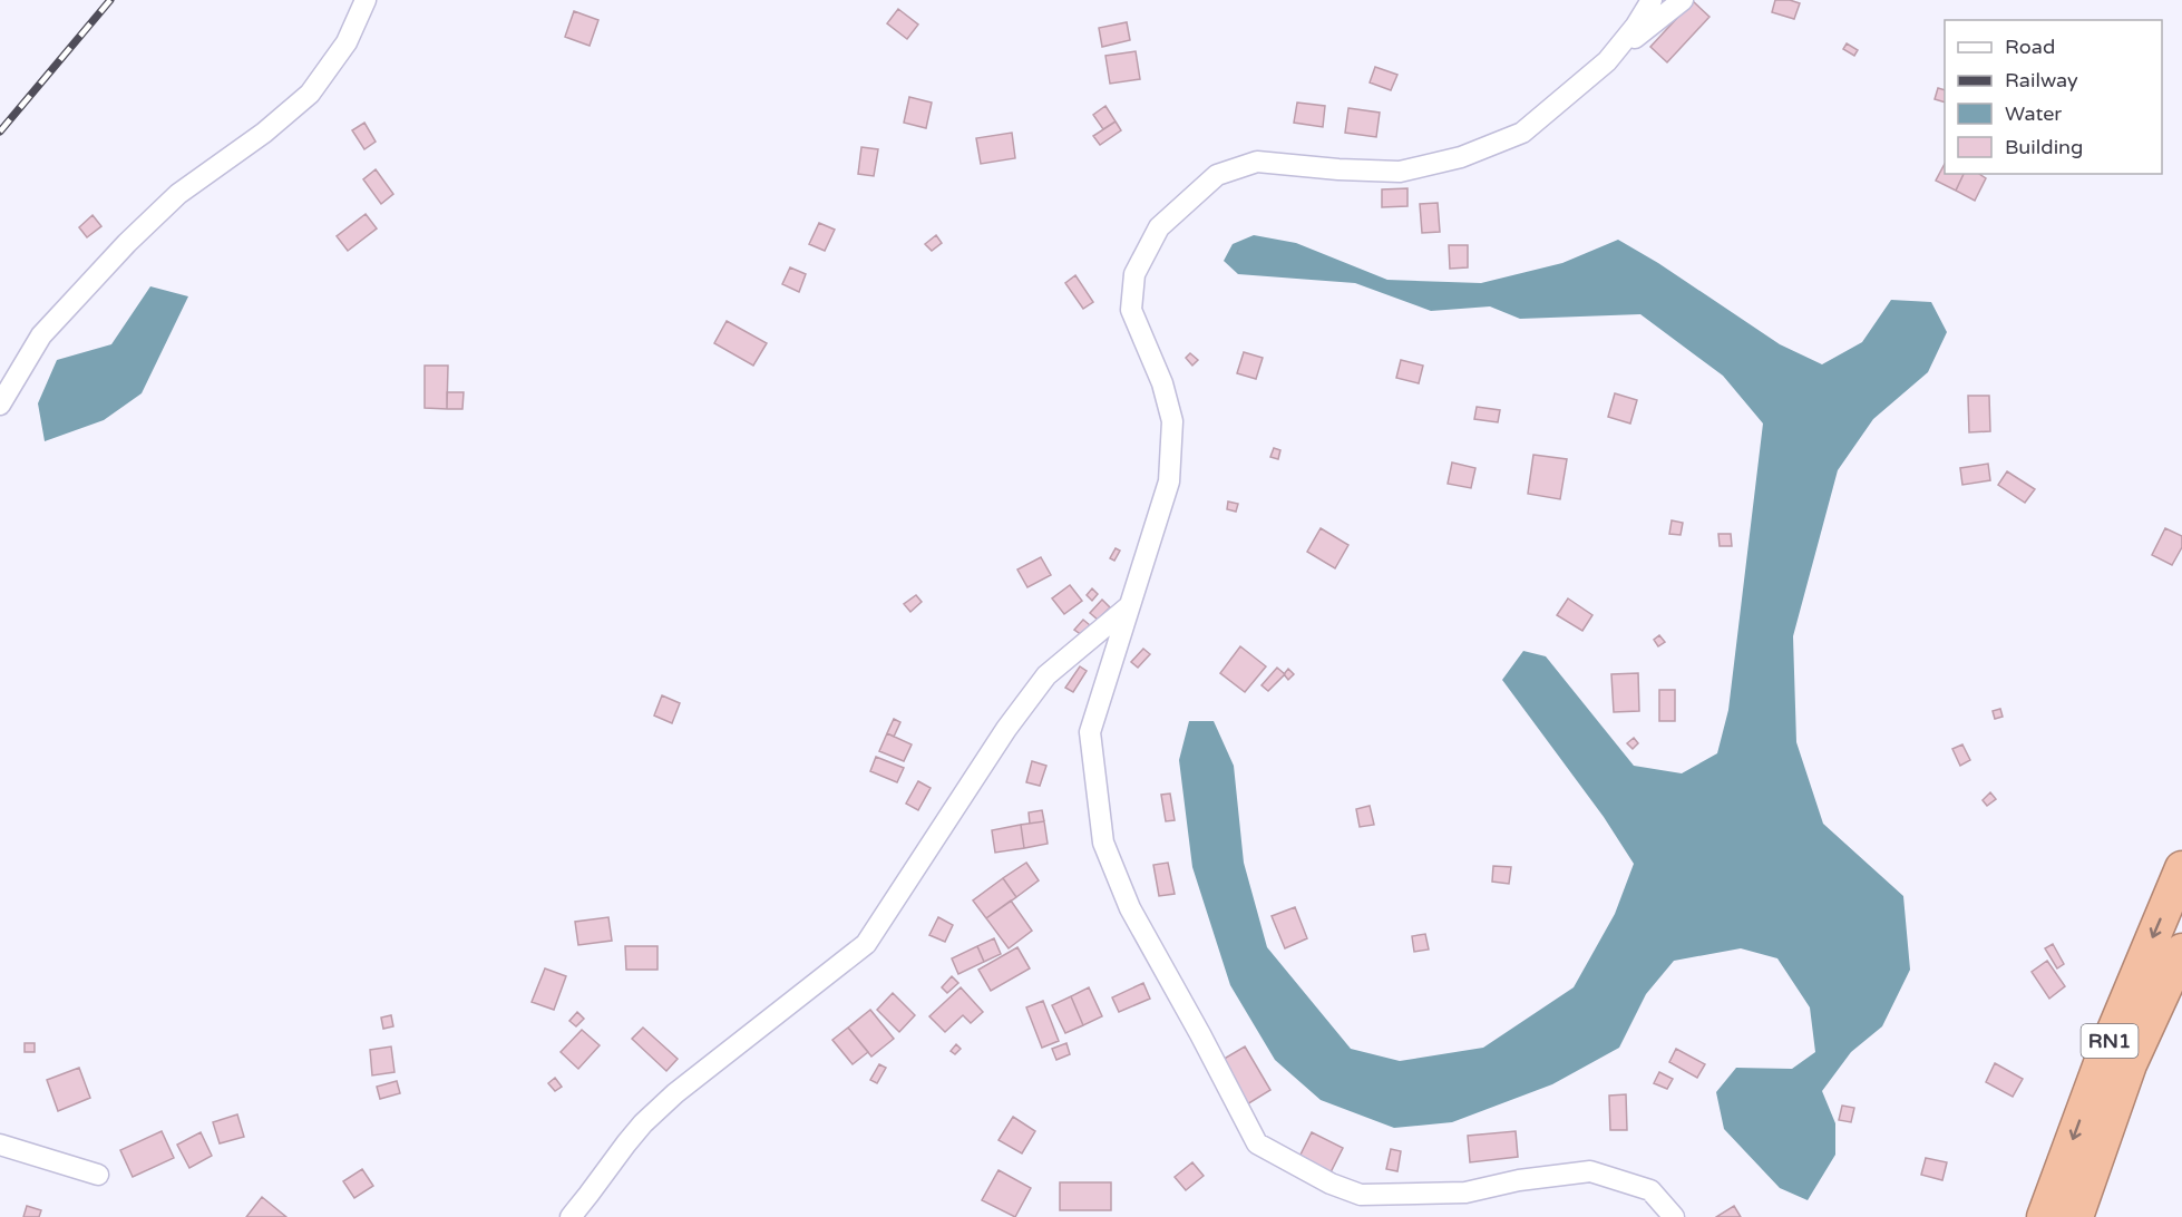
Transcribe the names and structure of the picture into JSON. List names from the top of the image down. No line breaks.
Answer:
{"streets":{"highway":["RN1"]},"legend":["Road","Railway","Water","Building"]}
